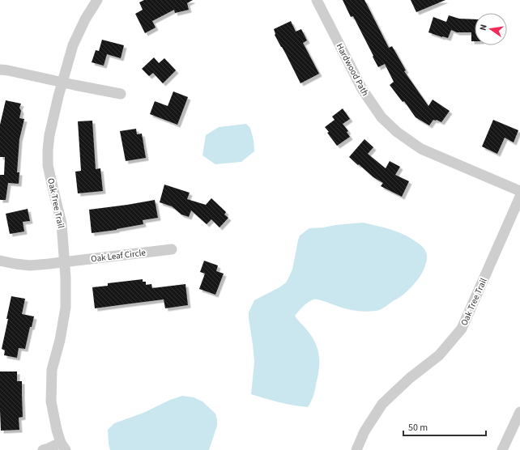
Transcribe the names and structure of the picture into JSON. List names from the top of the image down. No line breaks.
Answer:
{"streets":{"street":["Hardwood Path","Oak Tree Trail","Oak Leaf Circle"]},"crossings":[["Oak Tree Trail","Oak Leaf Circle"]],"scale_bar":"50 m","north":"left"}
